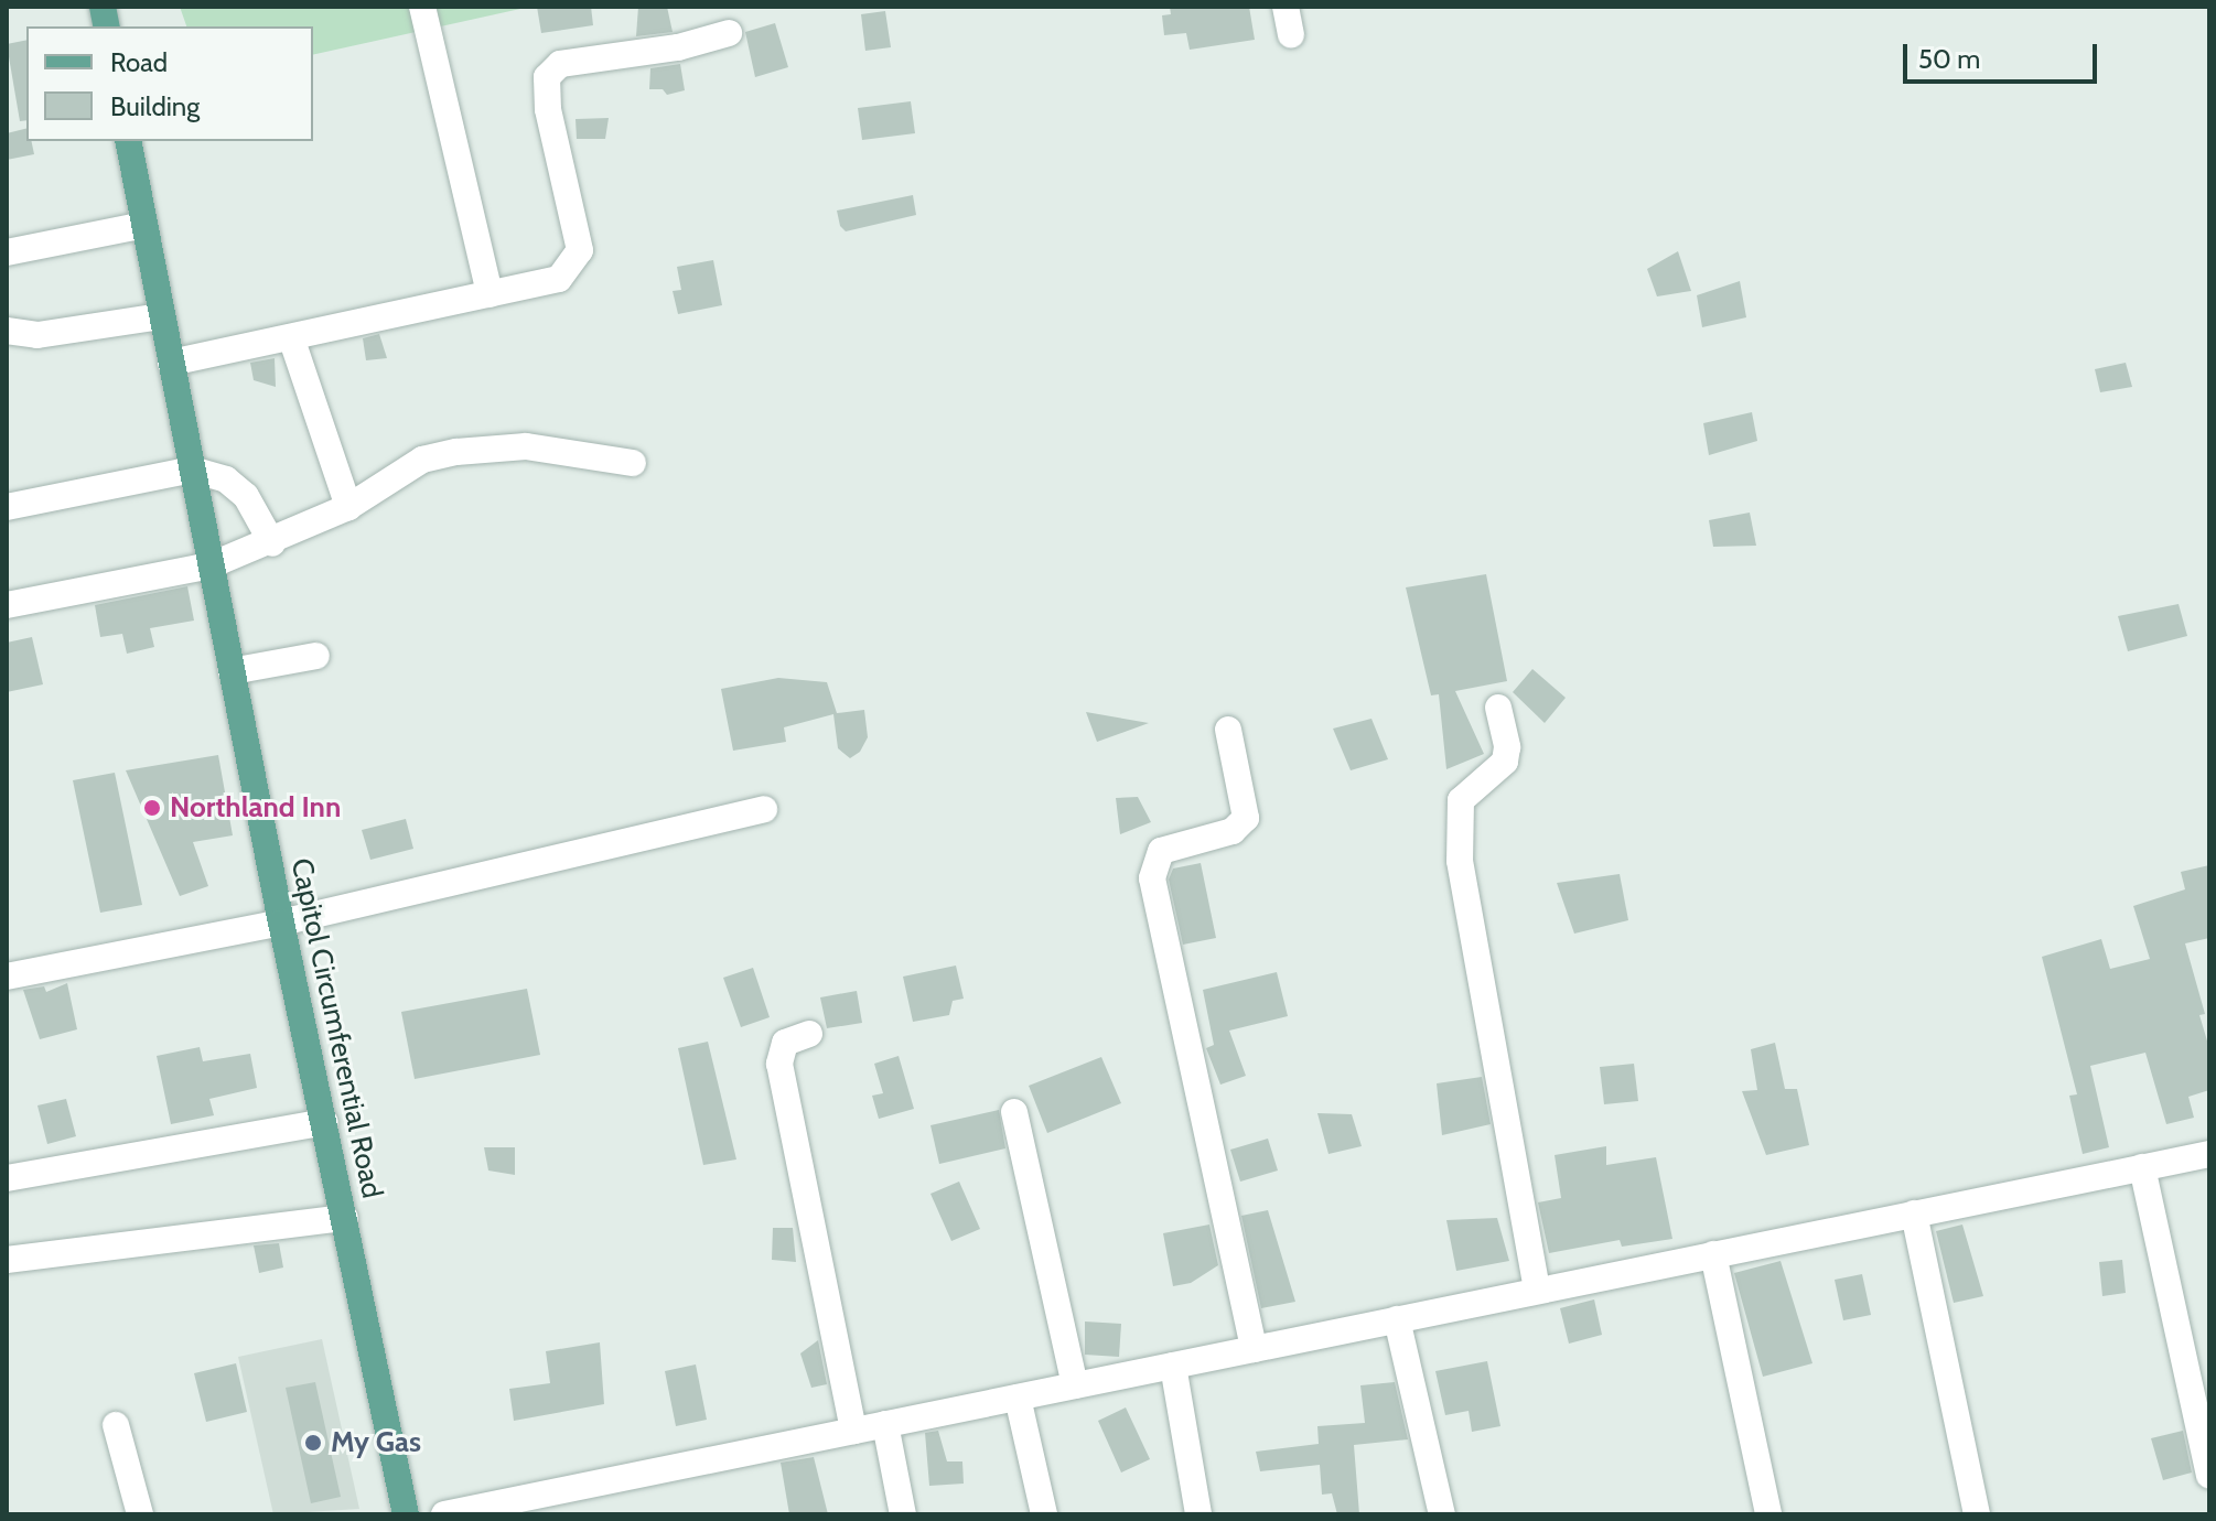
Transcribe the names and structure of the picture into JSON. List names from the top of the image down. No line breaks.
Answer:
{"streets":{"main road":["Capitol Circumferential Road"]},"places":["Northland Inn","My Gas"],"legend":["Road","Building"],"scale_bar":"50 m"}
